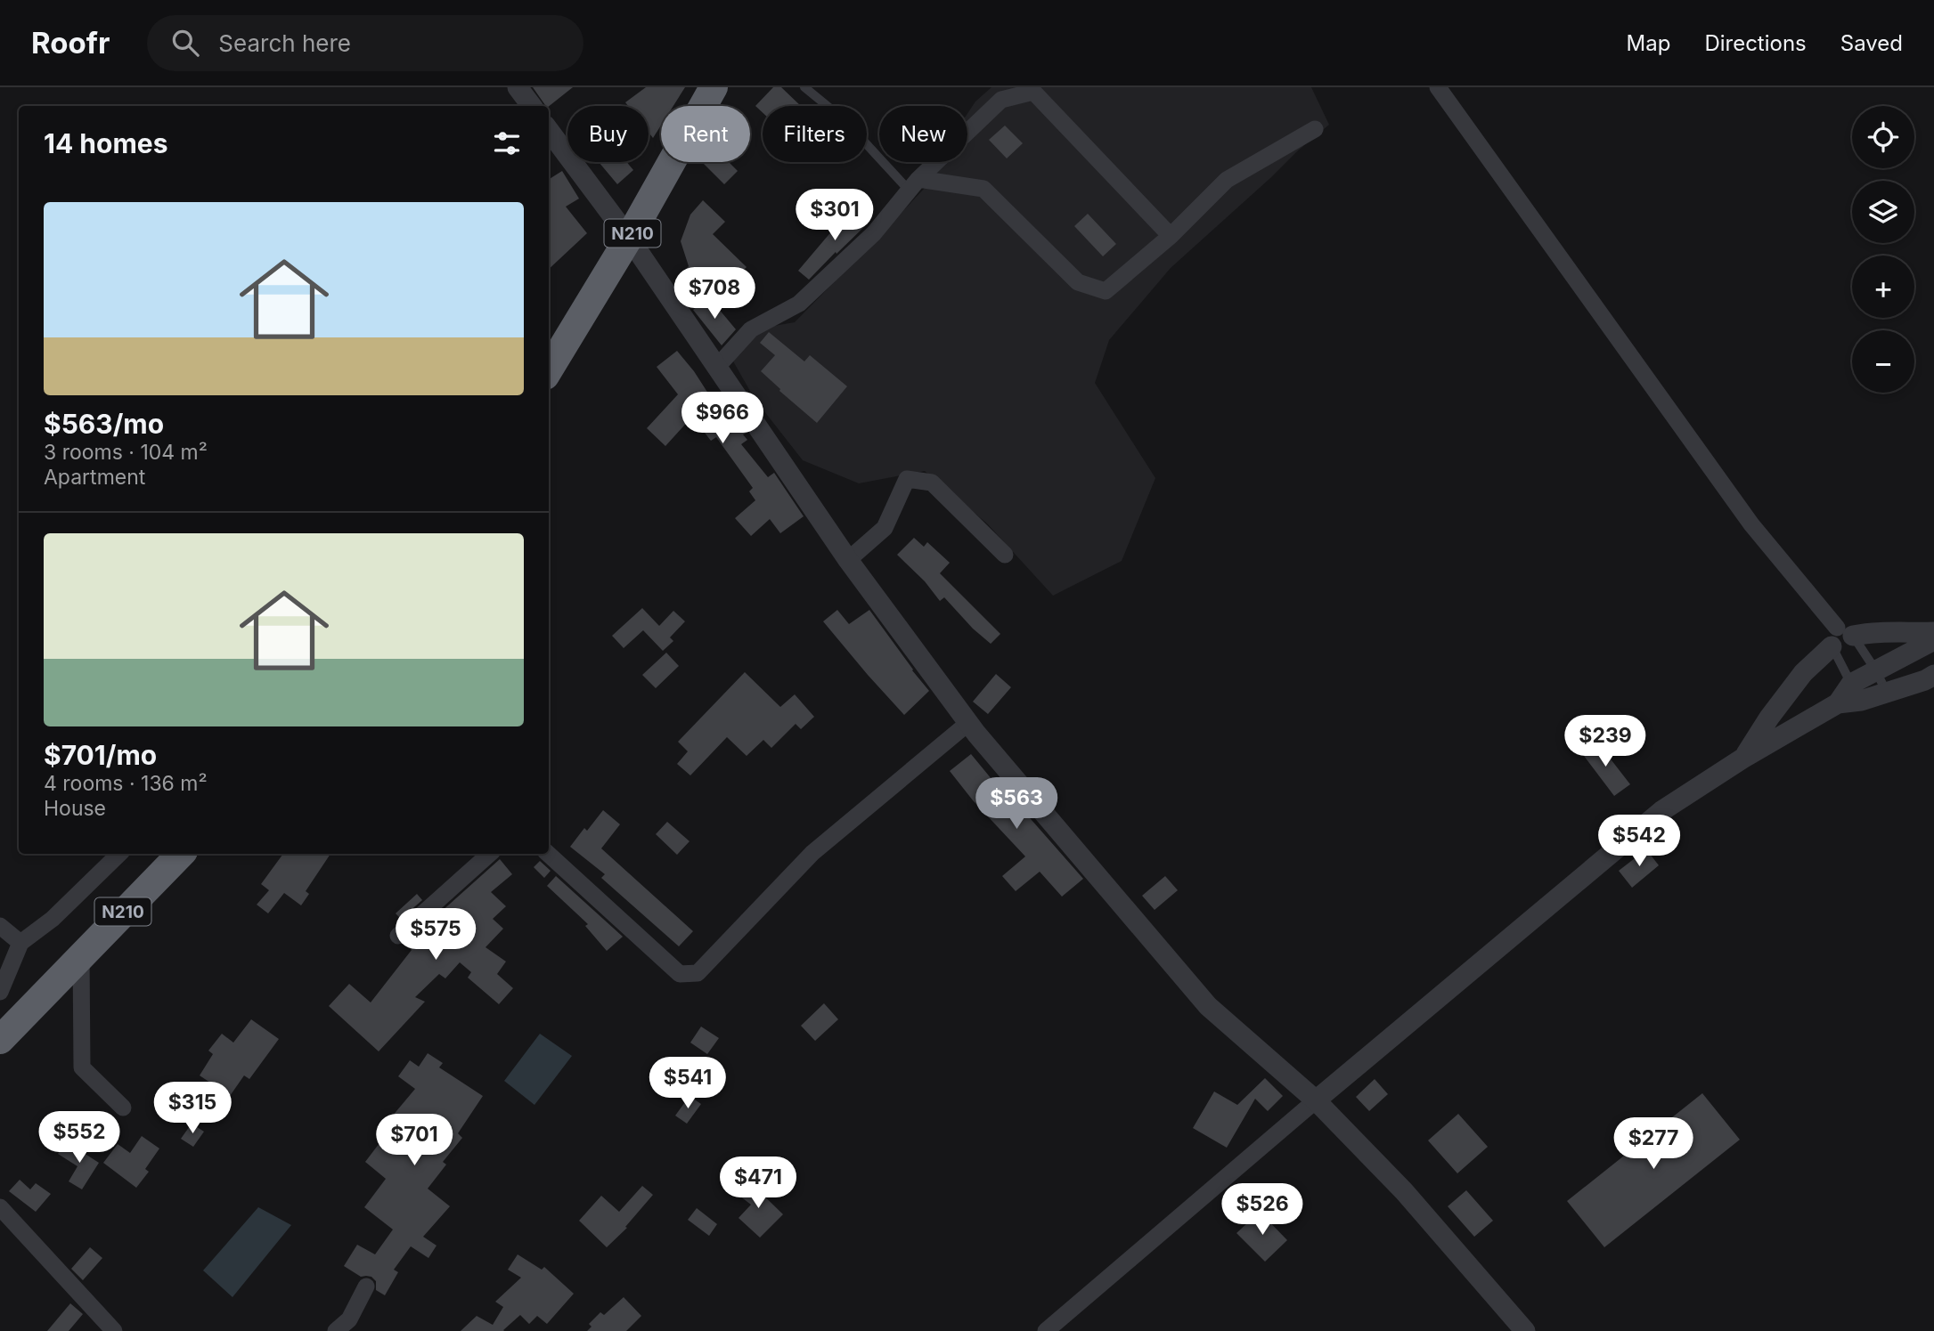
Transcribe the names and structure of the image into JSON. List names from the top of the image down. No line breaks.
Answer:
{"streets":{"highway":["N210"]},"page":{"header":"Roofr","search":"Search here","nav":["Map","Directions","Saved"],"map_buttons":["+","−"],"chip":["Buy","Rent","Filters","New"],"heading":"14 homes","list":[{"name":"$563/mo","note":"3 rooms · 104 m² · Apartment"},{"name":"$701/mo","note":"4 rooms · 136 m² · House"}],"price":["$301","$708","$966","$239","$563","$542","$575","$541","$315","$552","$701","$277","$471","$526"]}}
